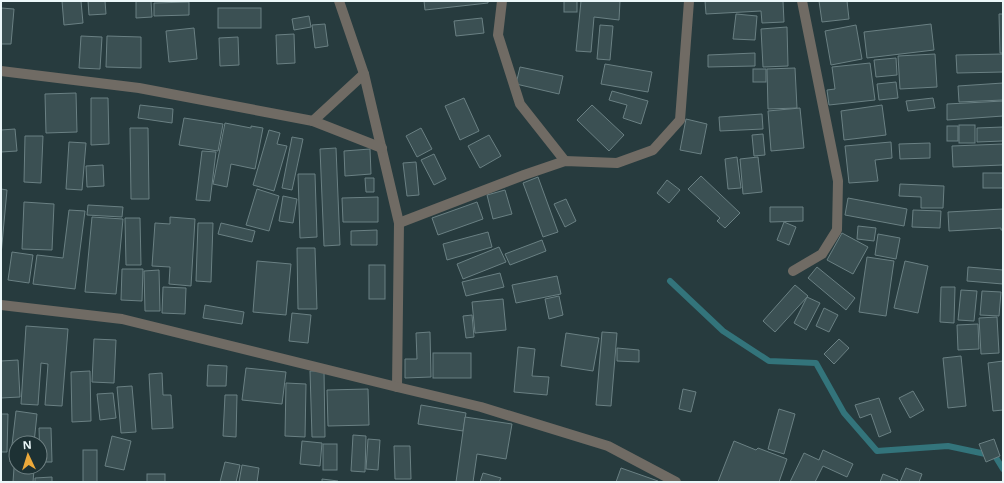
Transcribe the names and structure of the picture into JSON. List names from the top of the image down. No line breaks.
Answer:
{"north":"top"}
